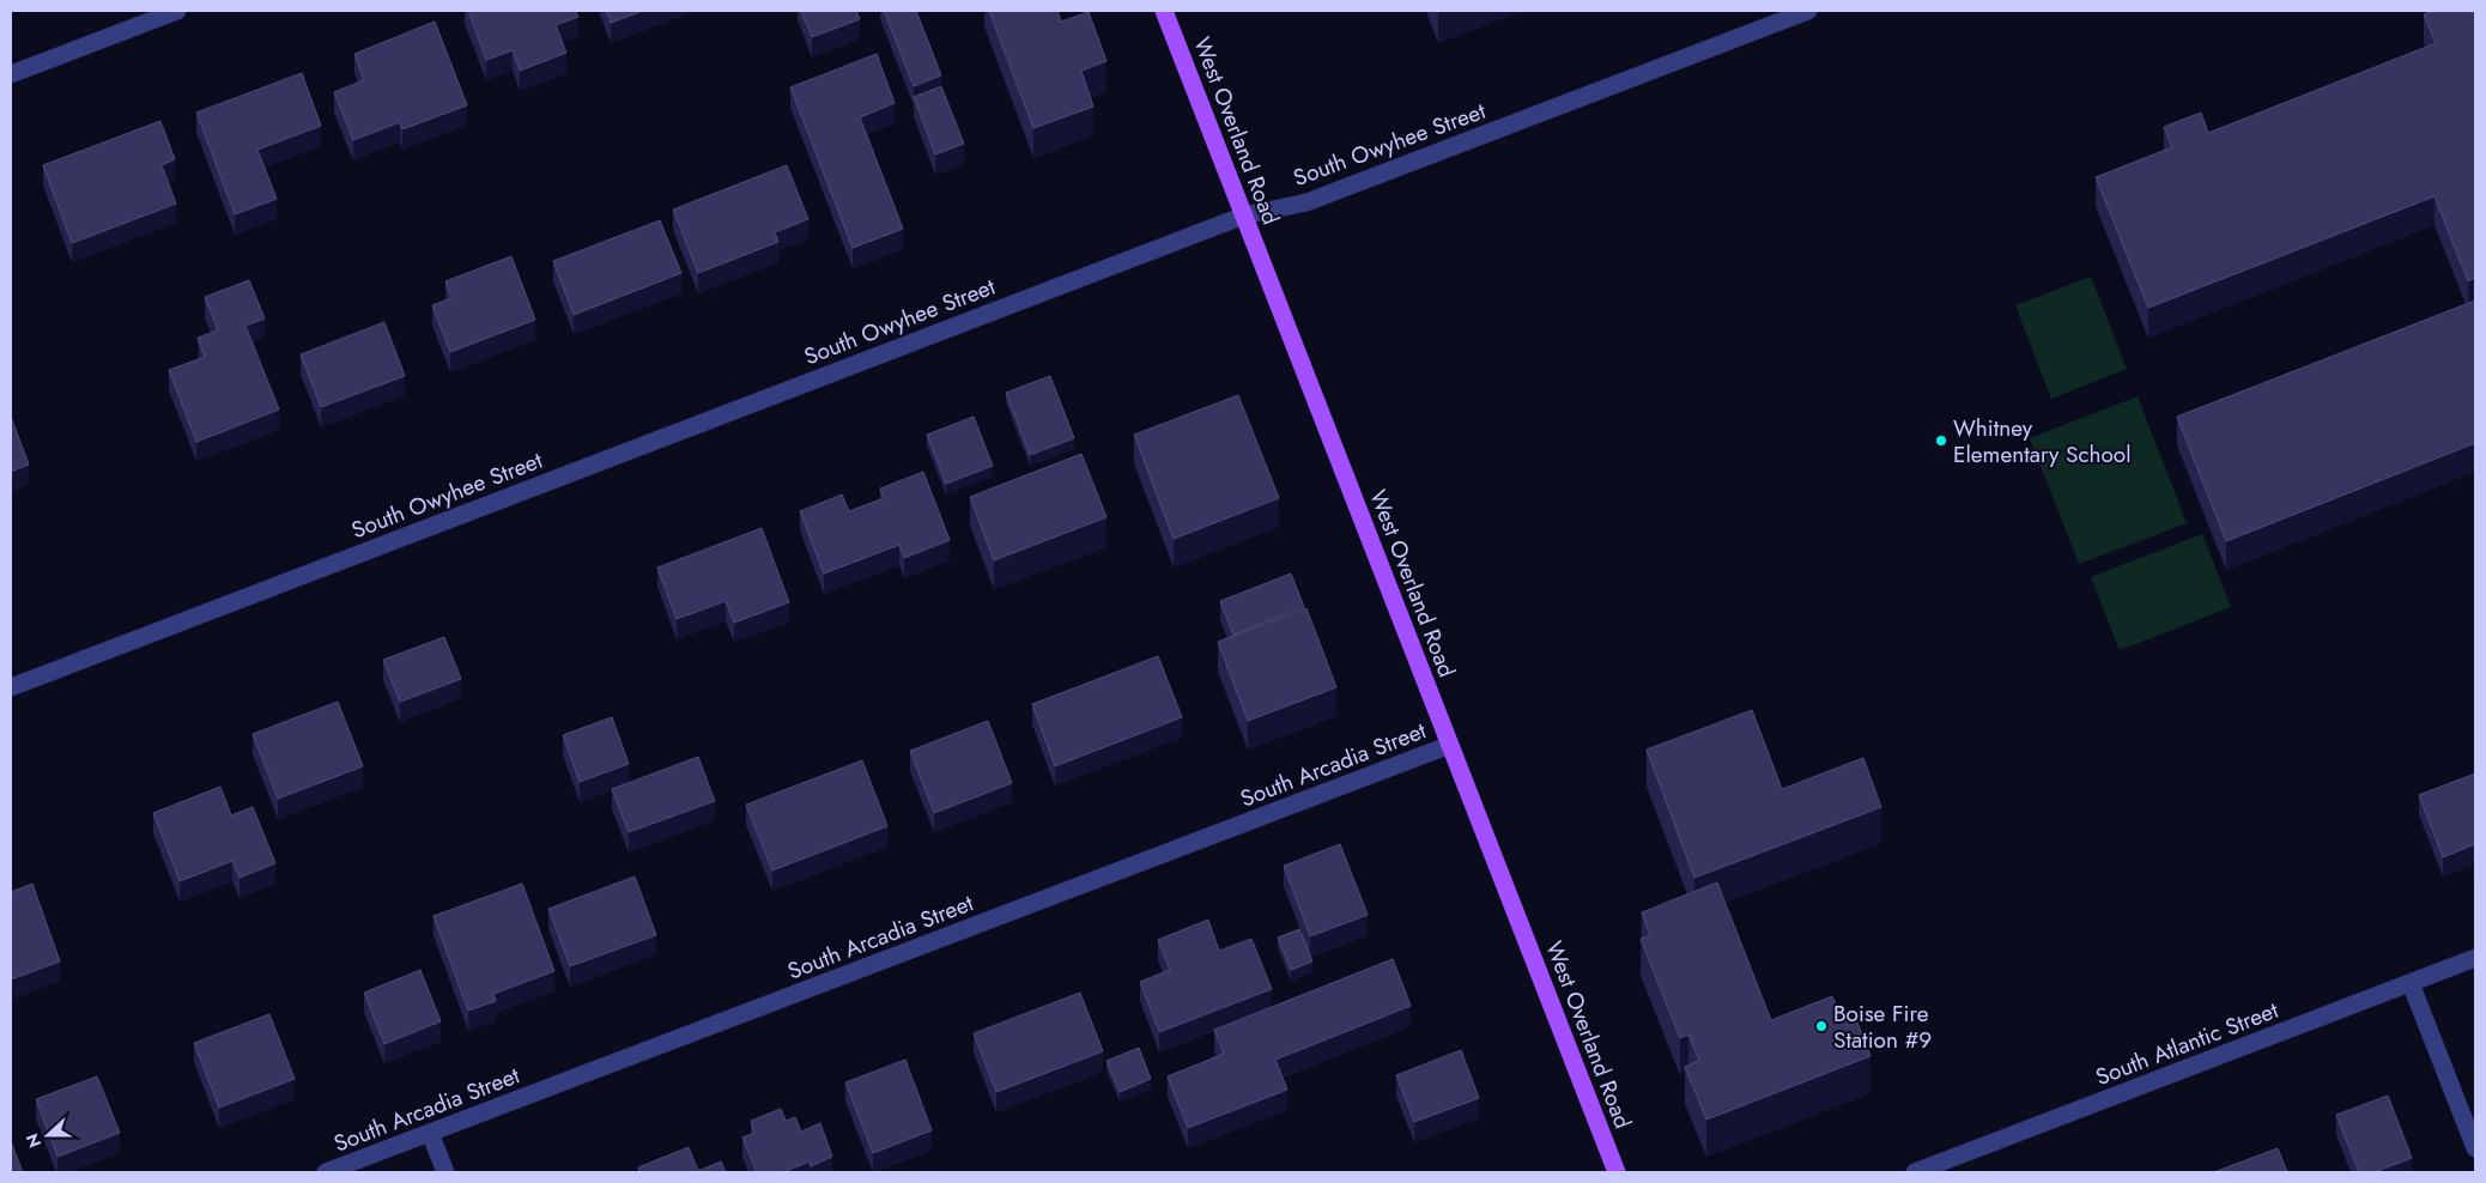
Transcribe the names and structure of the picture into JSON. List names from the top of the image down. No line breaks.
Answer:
{"streets":{"main road":["West Overland Road"],"street":["South Owyhee Street","South Arcadia Street","South Atlantic Street"]},"crossings":[["West Overland Road","South Owyhee Street"],["West Overland Road","South Arcadia Street"]],"places":["Whitney Elementary School","Boise Fire Station #9"],"north":"left"}
